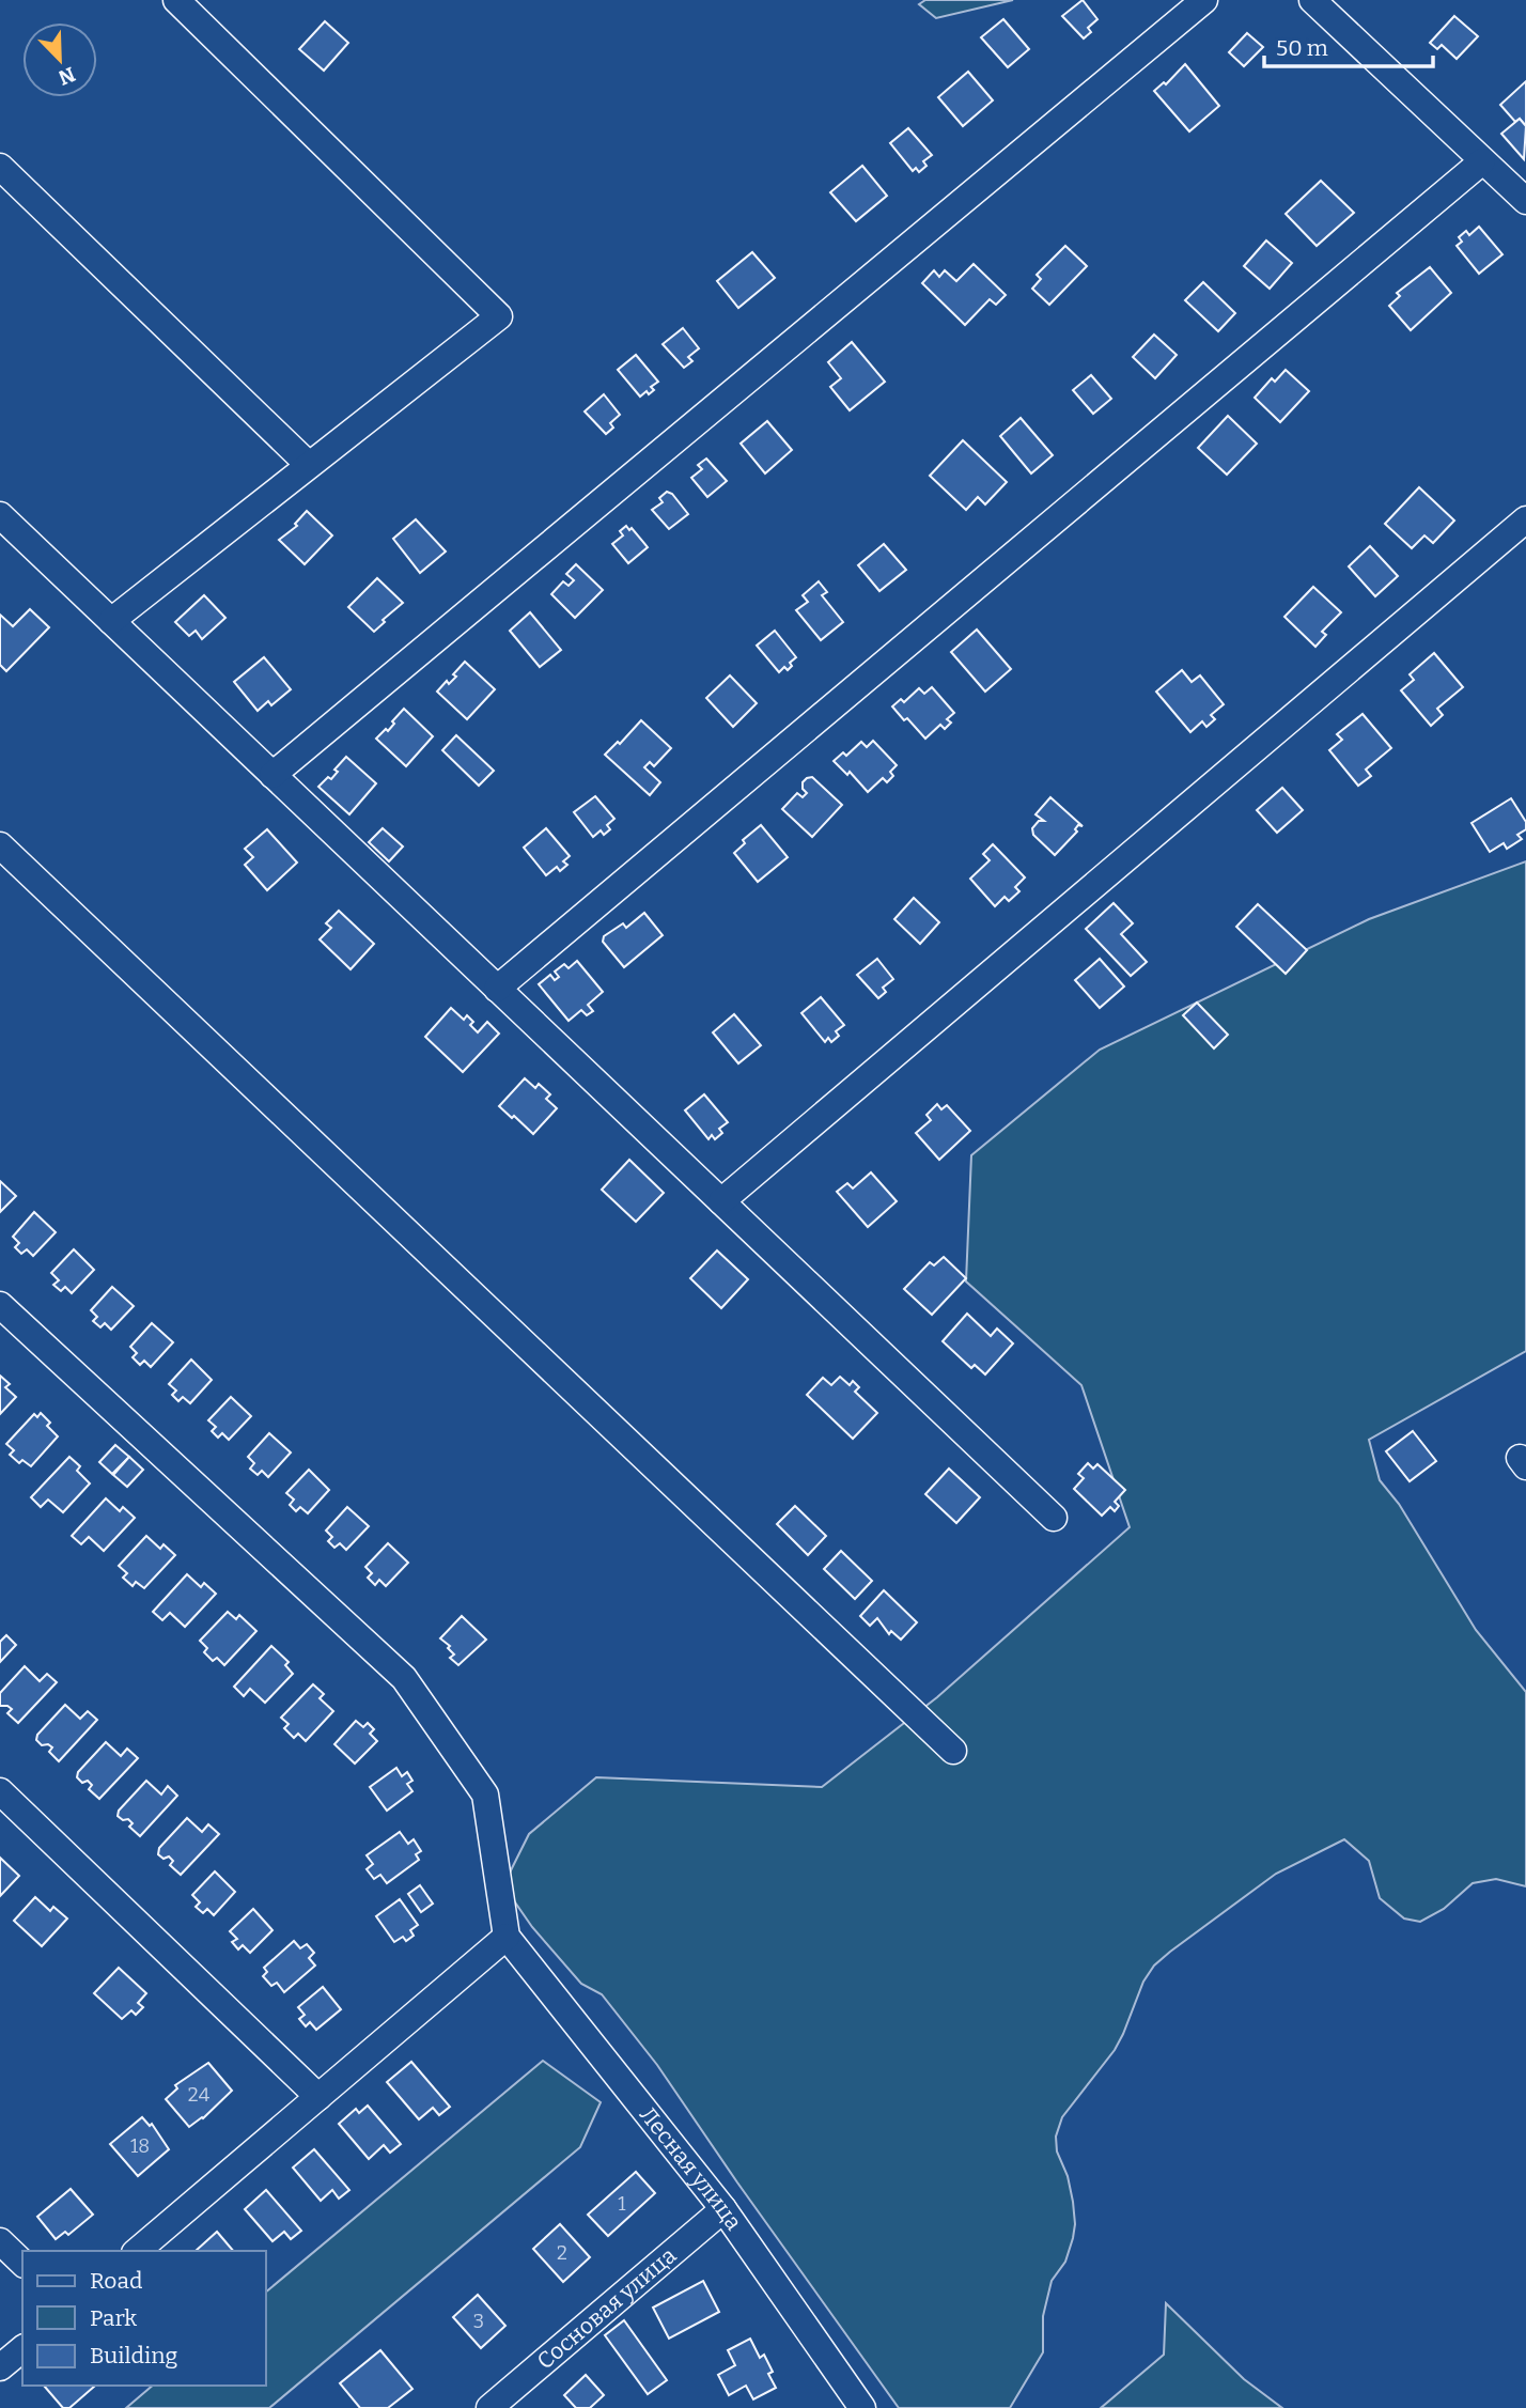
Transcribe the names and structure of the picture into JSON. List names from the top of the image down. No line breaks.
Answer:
{"streets":{"street":["Лесная улица","Сосновая улица"]},"crossings":[["Лесная улица","Сосновая улица"]],"house_numbers":["24","18","1","2","3"],"legend":["Road","Park","Building"],"scale_bar":"50 m","north":"bottom right"}
